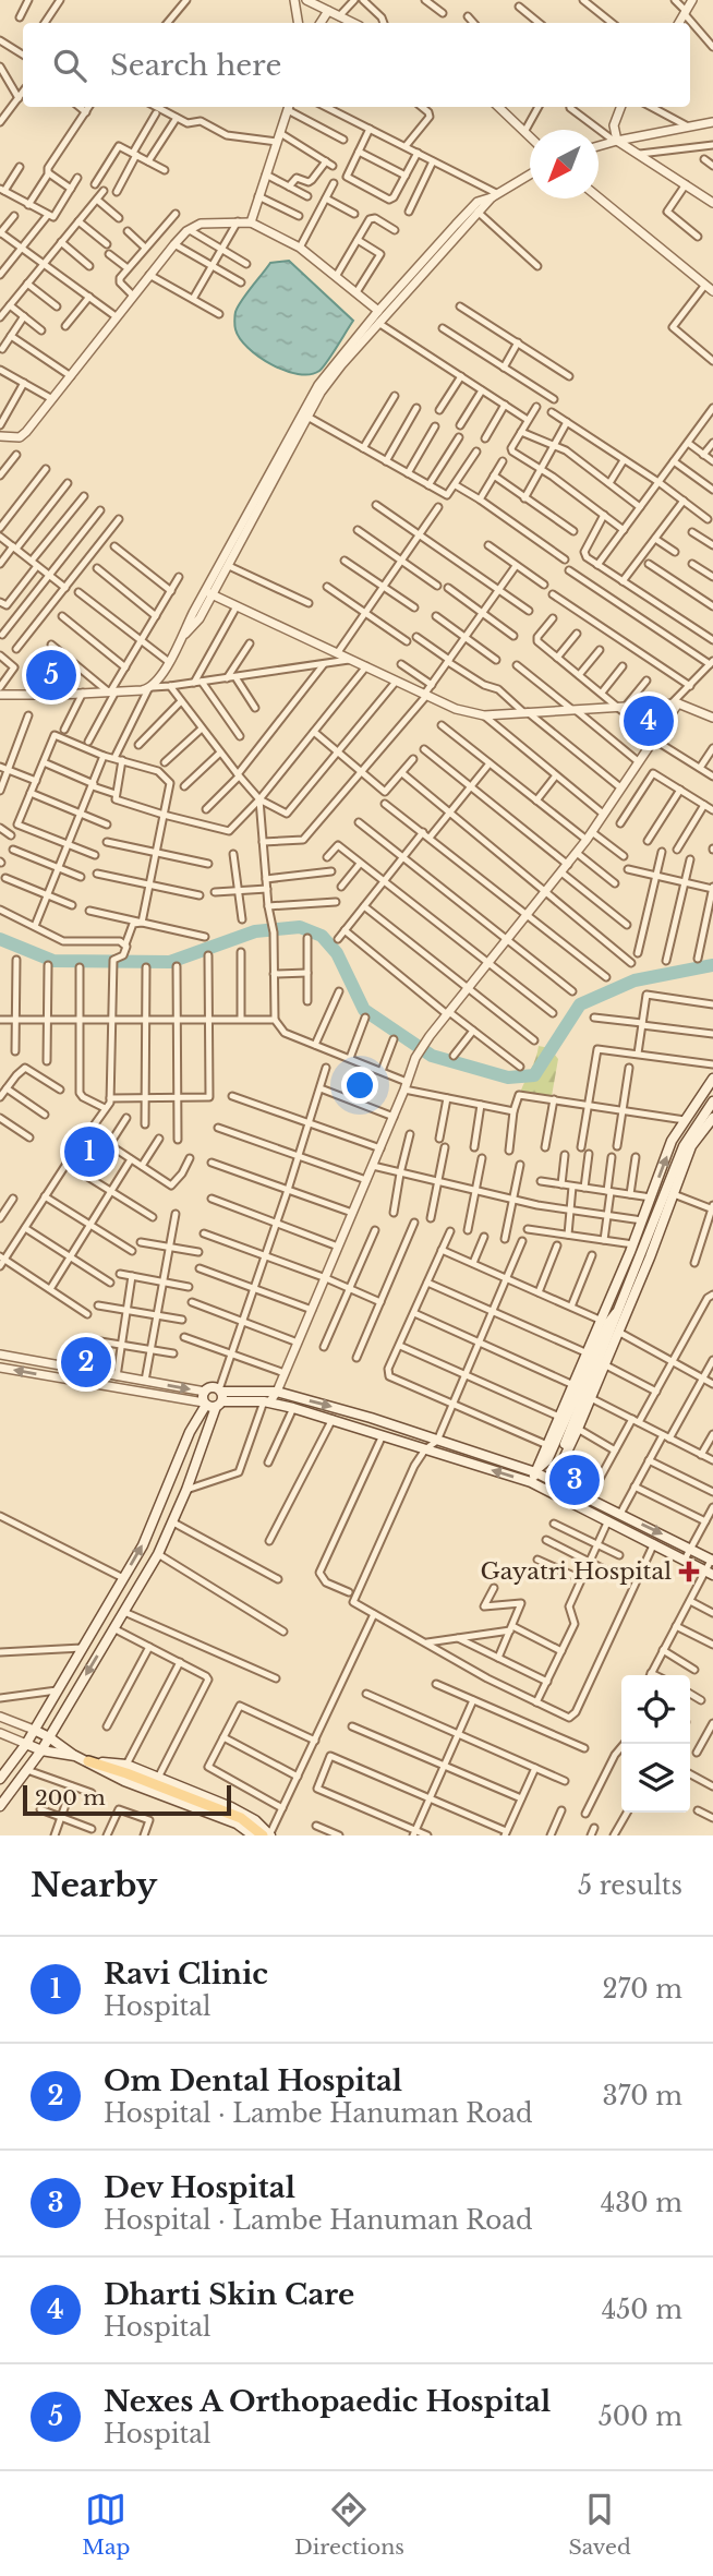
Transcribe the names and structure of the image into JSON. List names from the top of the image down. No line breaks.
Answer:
{"places":{"health":["Gayatri Hospital"]},"scale_bar":"200 m","north":"bottom left","page":{"search":"Search here","pins":["5","4","1","2","3"],"scale":"200 m","heading":["Nearby","5 results"],"list":[{"mark":"1","name":"Ravi Clinic","note":"Hospital","value":"270 m"},{"mark":"2","name":"Om Dental Hospital","note":"Hospital · Lambe Hanuman Road","value":"370 m"},{"mark":"3","name":"Dev Hospital","note":"Hospital · Lambe Hanuman Road","value":"430 m"},{"mark":"4","name":"Dharti Skin Care","note":"Hospital","value":"450 m"},{"mark":"5","name":"Nexes A Orthopaedic Hospital","note":"Hospital","value":"500 m"}],"nav":["Map","Directions","Saved"]}}
